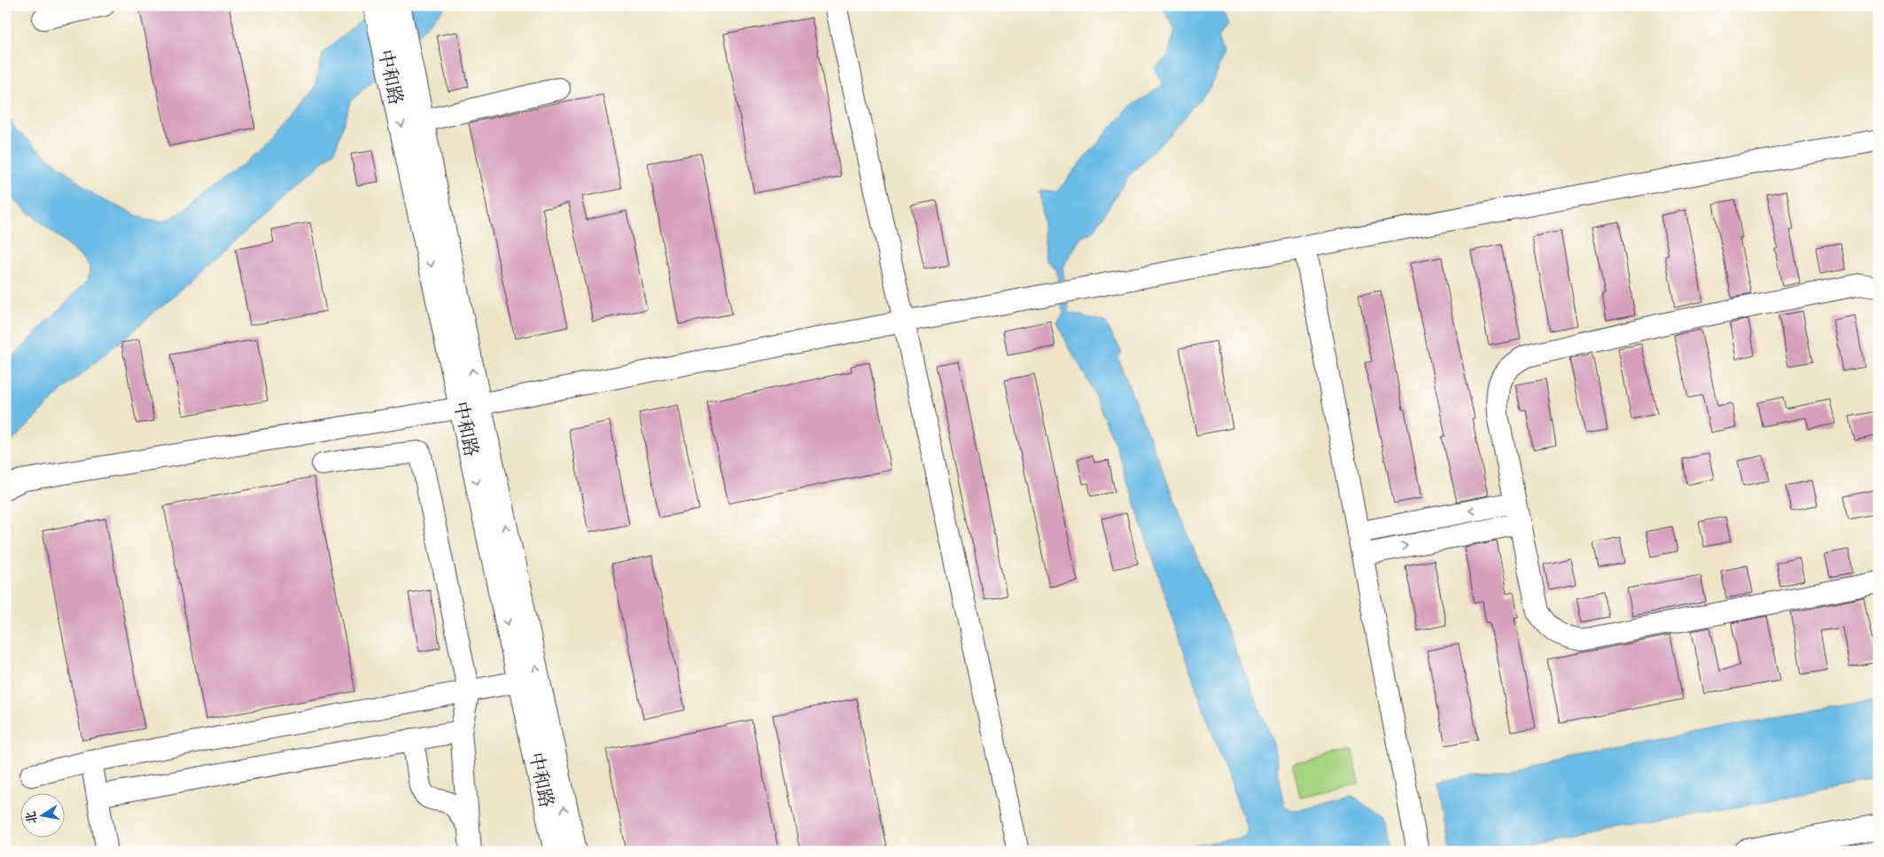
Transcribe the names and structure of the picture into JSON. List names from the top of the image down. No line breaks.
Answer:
{"streets":{"main road":["中和路"]},"north":"left"}
